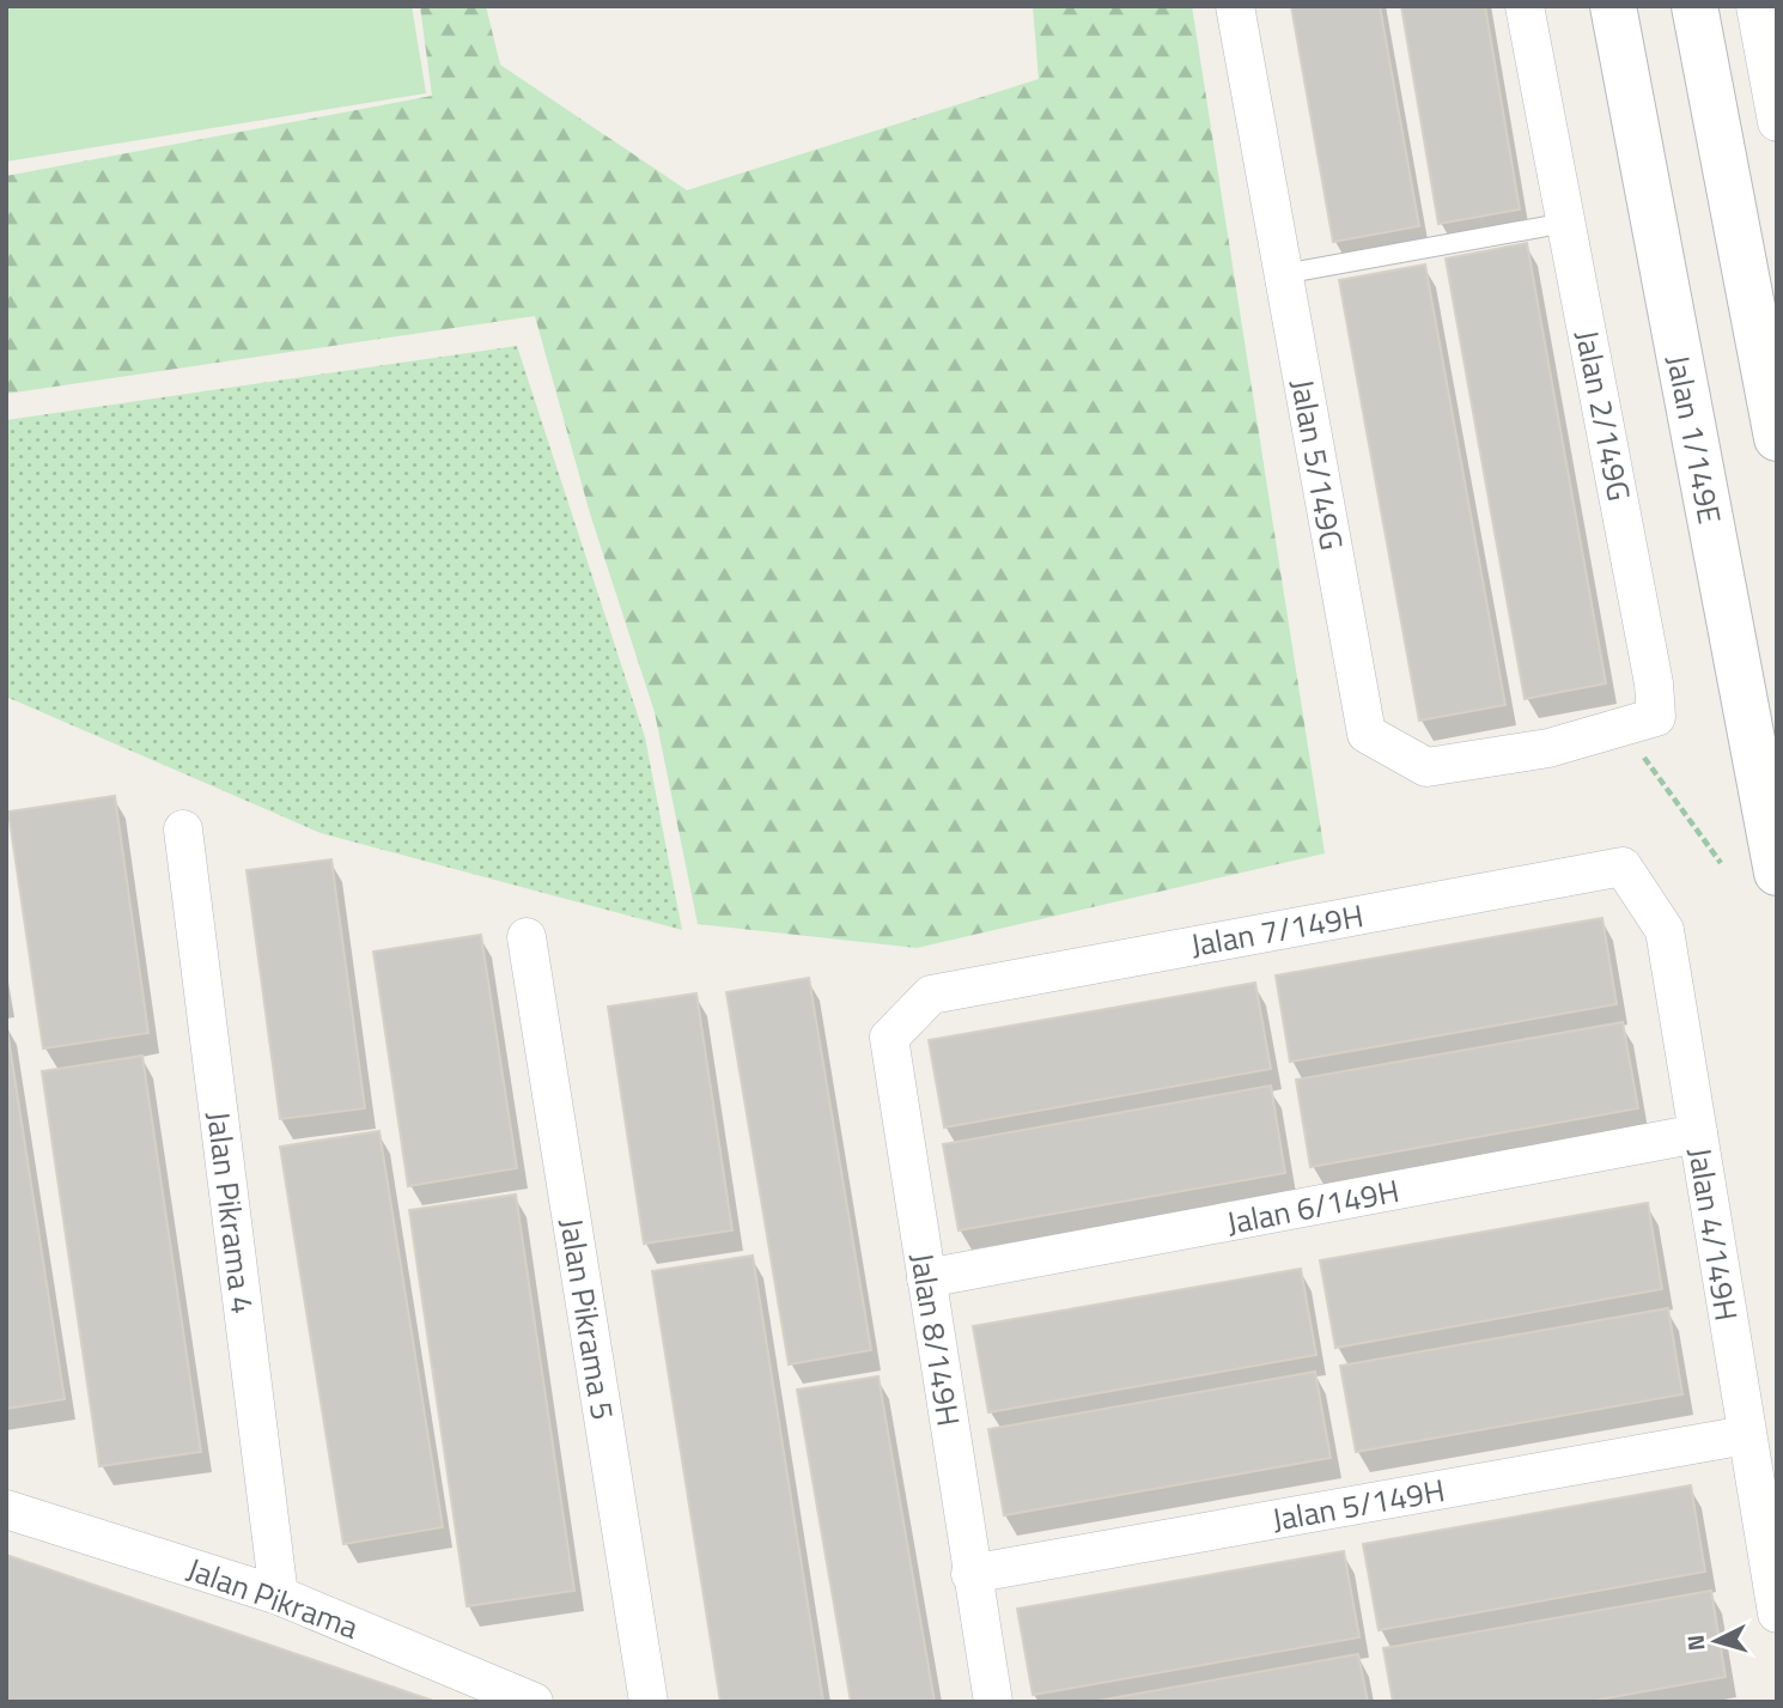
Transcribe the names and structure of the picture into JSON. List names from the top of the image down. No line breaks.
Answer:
{"streets":{"street":["Jalan 2/149G","Jalan 1/149E","Jalan 5/149G","Jalan 7/149H","Jalan 6/149H","Jalan Pikrama 4","Jalan 4/149H","Jalan Pikrama 5","Jalan 8/149H","Jalan 5/149H","Jalan Pikrama"]},"crossings":[["Jalan 2/149G","Jalan 5/149G"],["Jalan 7/149H","Jalan 4/149H"],["Jalan 7/149H","Jalan 8/149H"],["Jalan 6/149H","Jalan 4/149H"],["Jalan 6/149H","Jalan 8/149H"],["Jalan Pikrama 4","Jalan Pikrama"],["Jalan 4/149H","Jalan 5/149H"],["Jalan 8/149H","Jalan 5/149H"]],"north":"left"}
